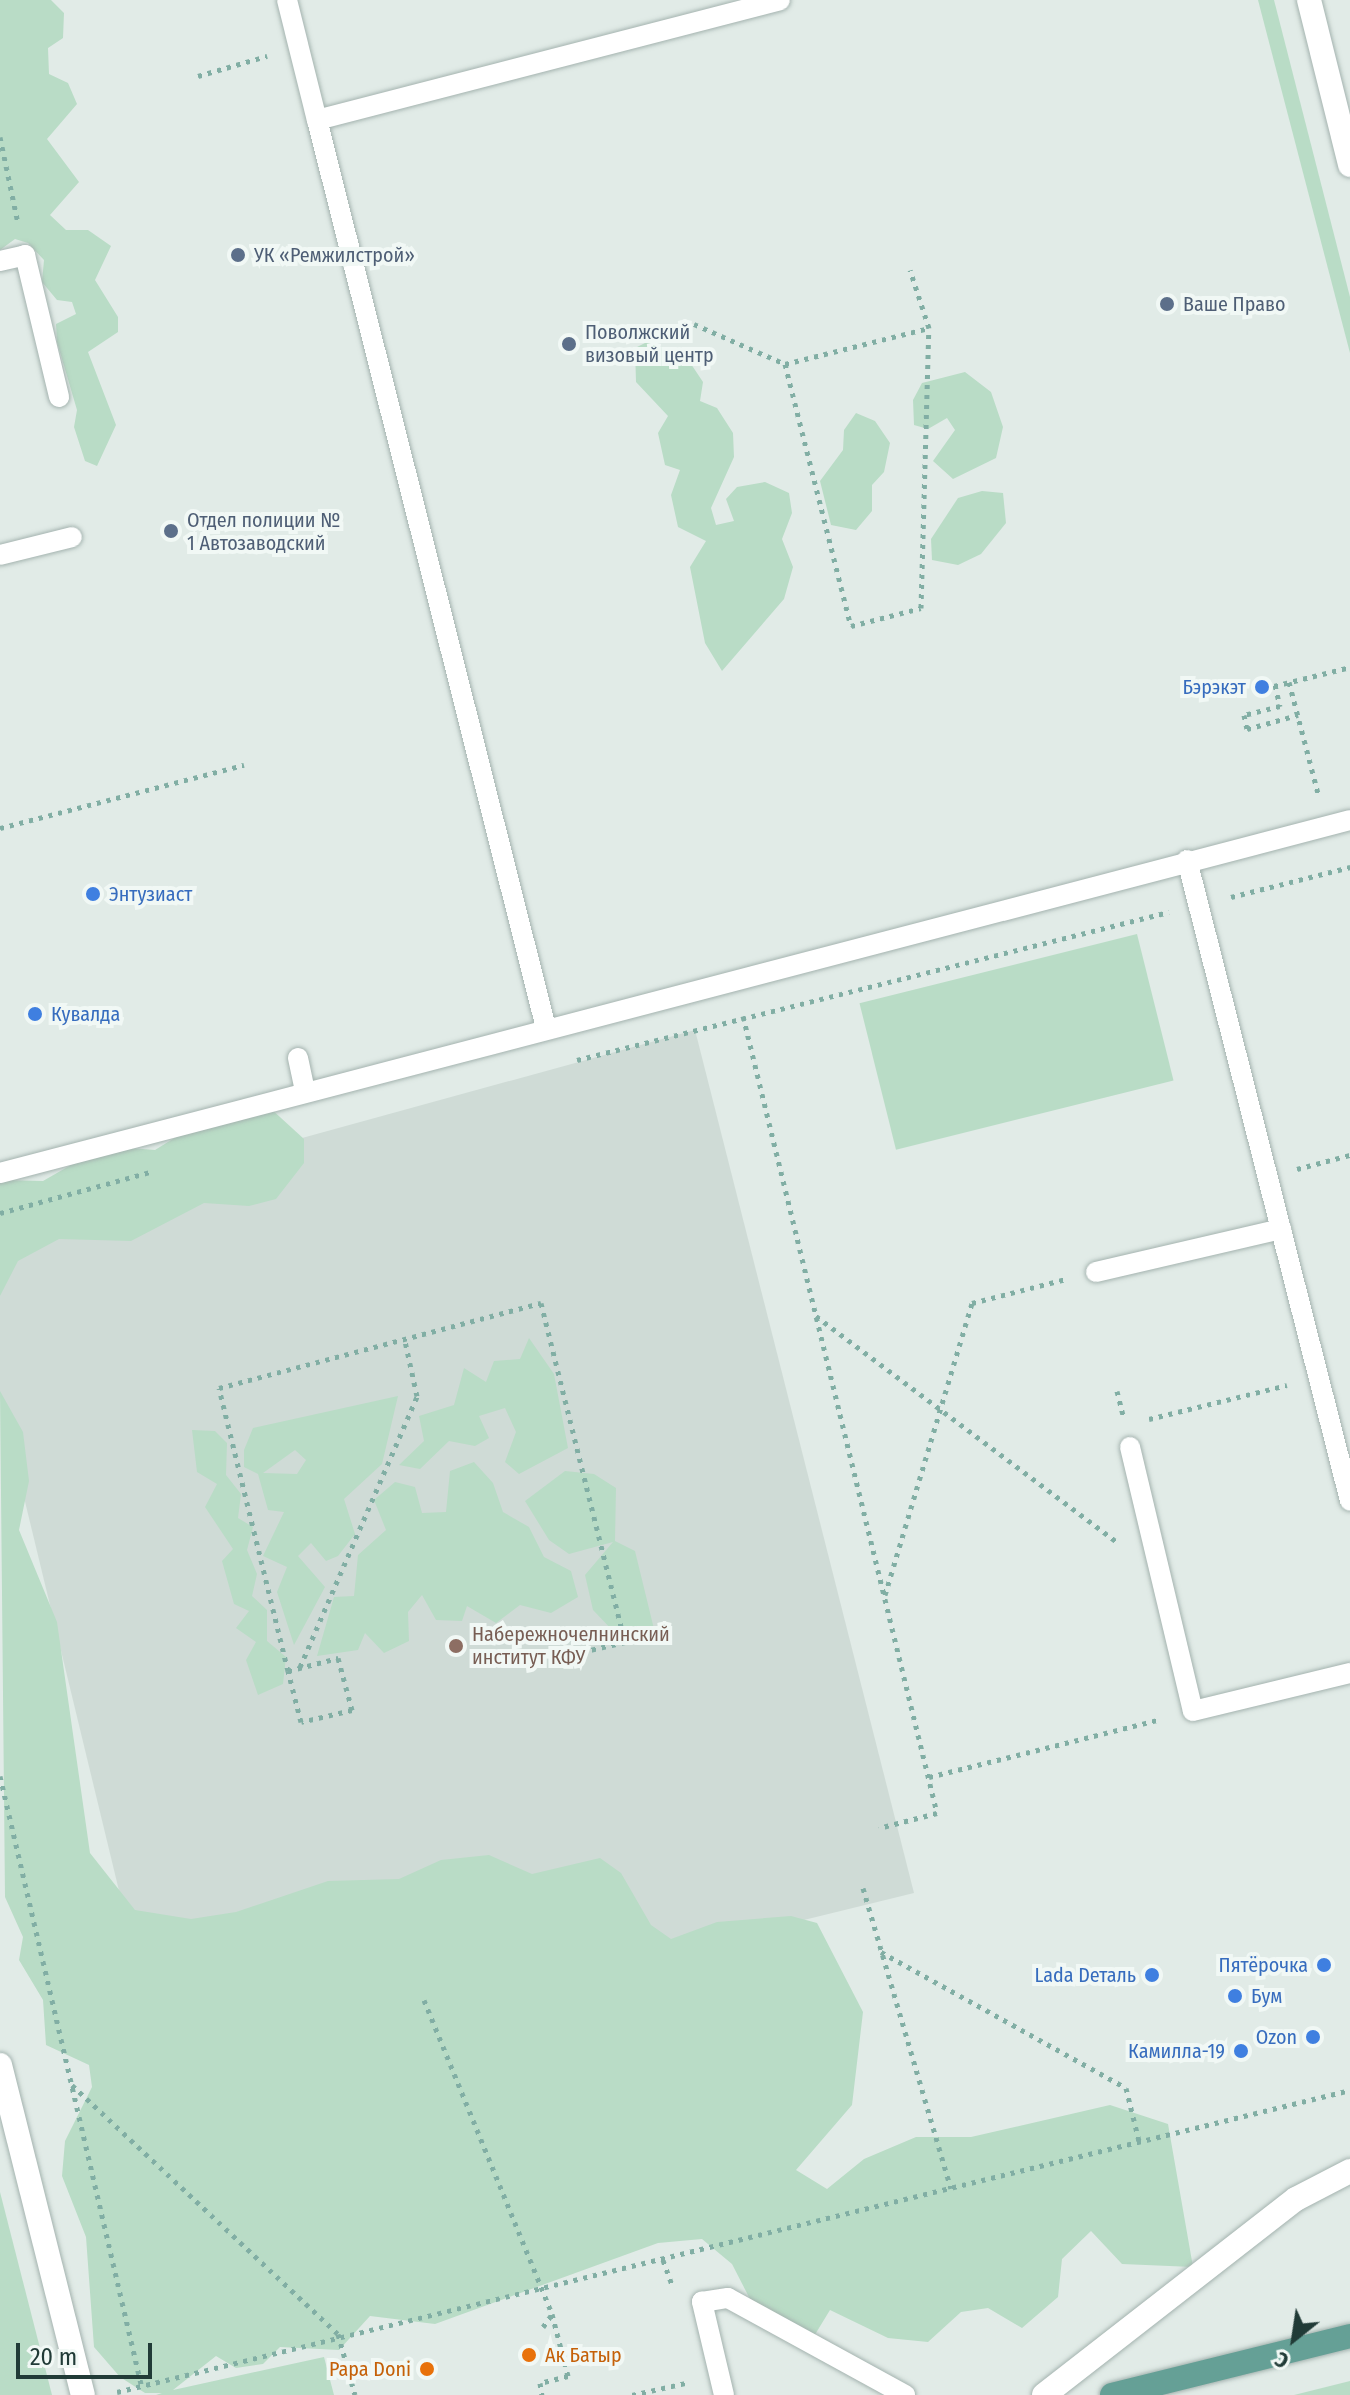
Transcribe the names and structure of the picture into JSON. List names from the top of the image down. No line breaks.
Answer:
{"places":["УК «Ремжилстрой»","Ваше Право","Поволжский визовый центр","Отдел полиции № 1 Автозаводский","Бэрэкэт","Энтузиаст","Кувалда","Набережночелнинский институт КФУ","Пятёрочка","Lada Dеталь","Бум","Ozon","Камилла-19","Ак Батыр","Papa Doni"],"scale_bar":"20 m","north":"bottom left"}
